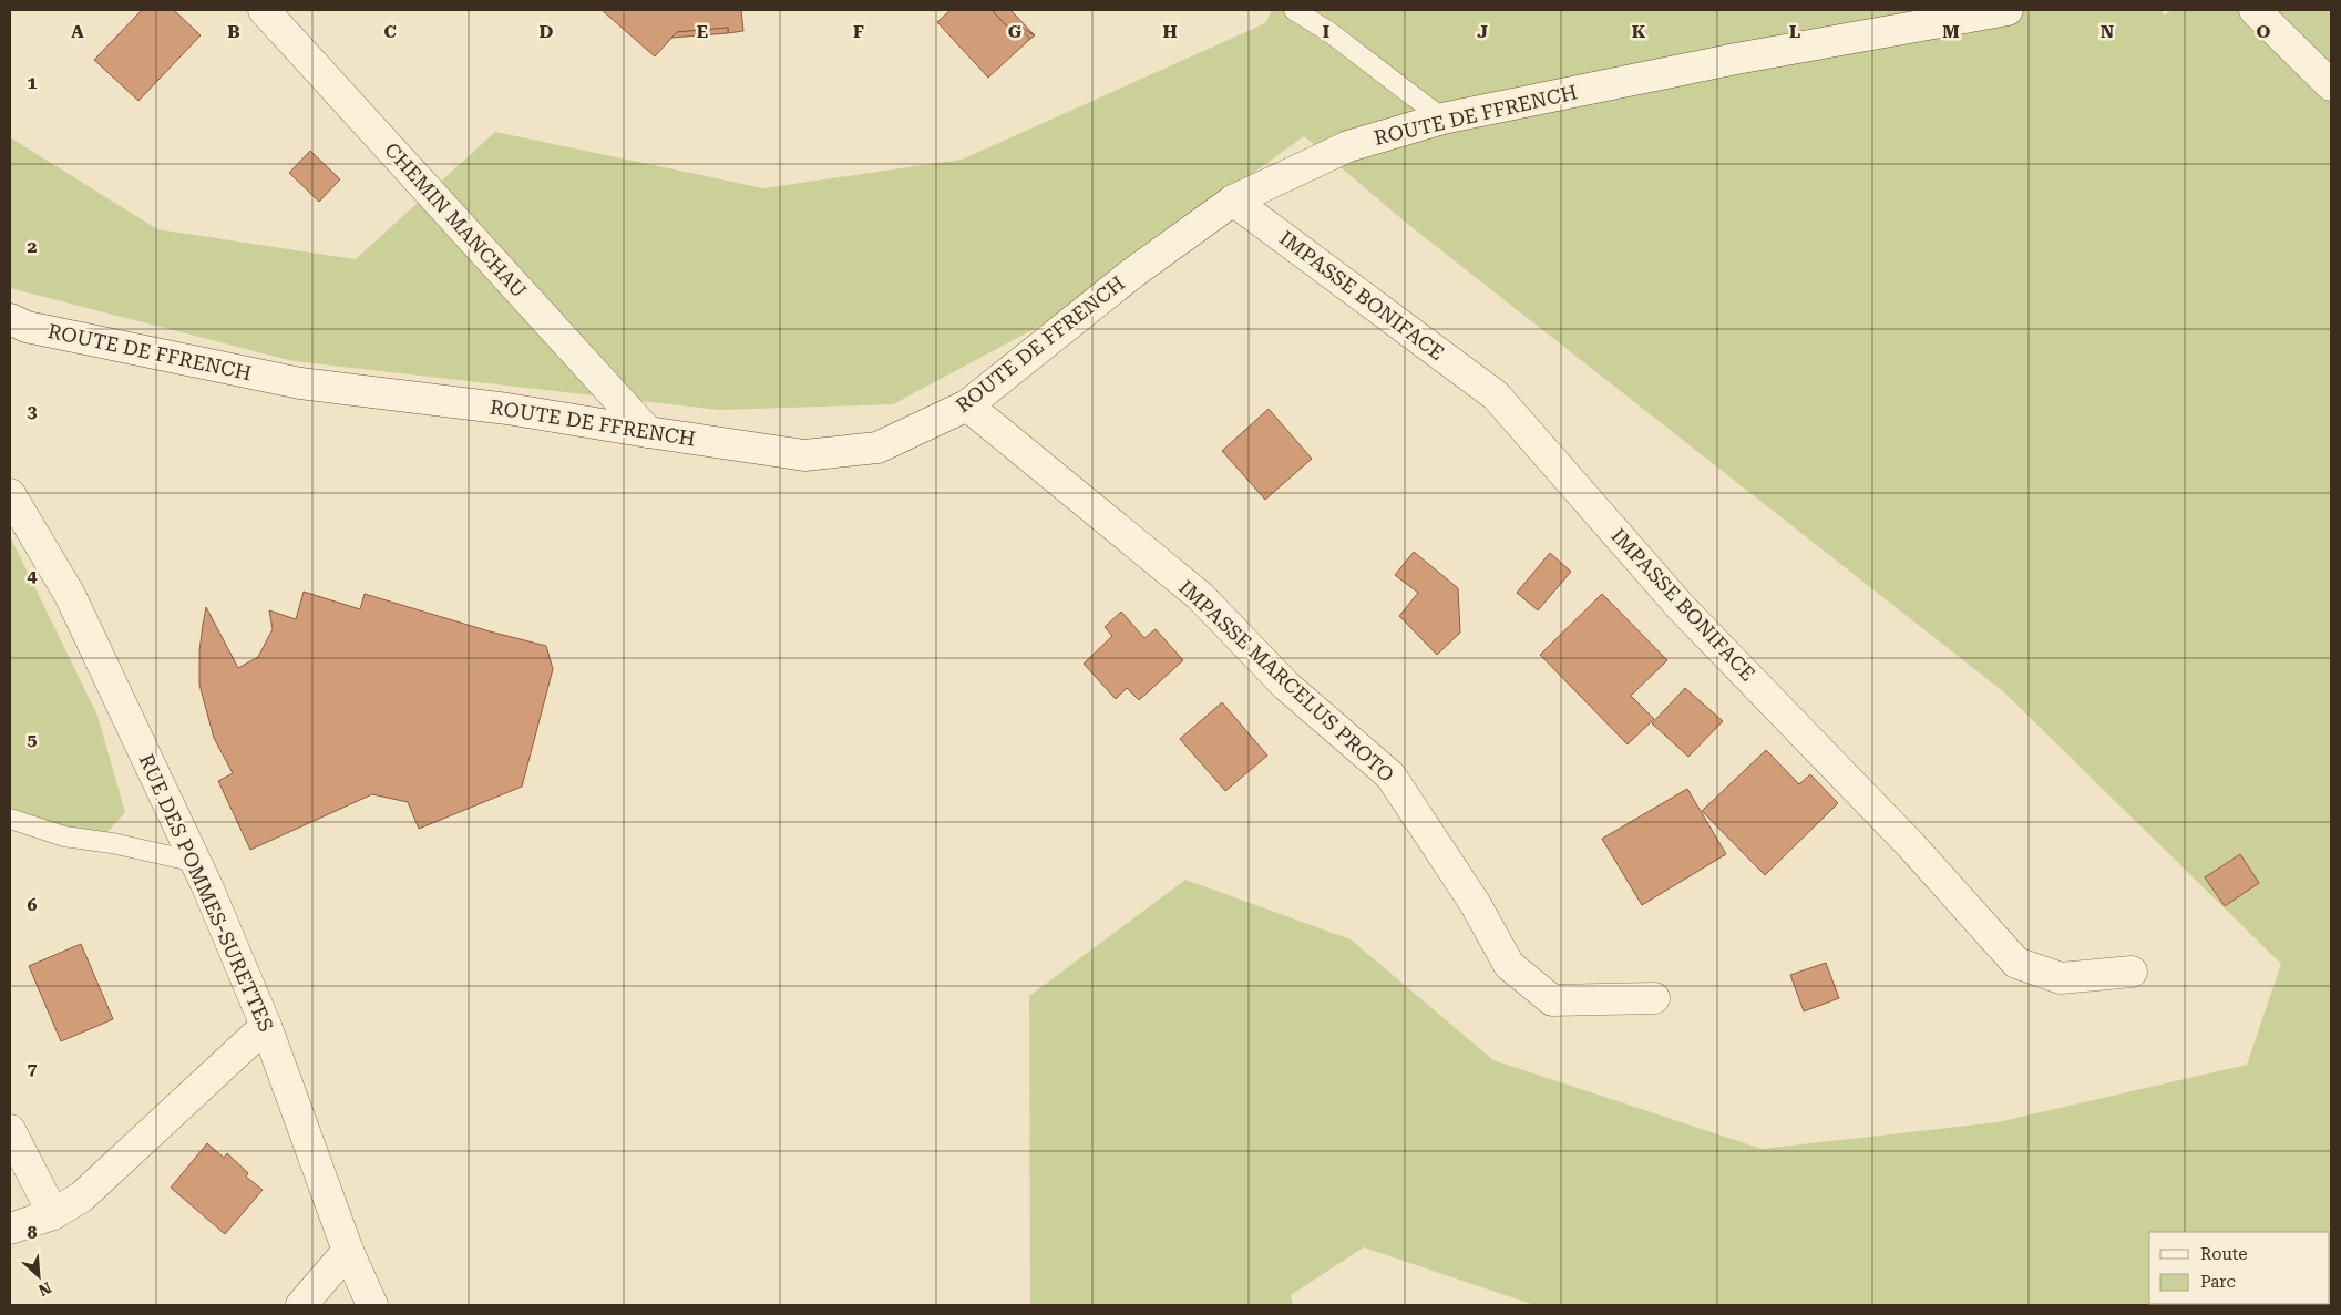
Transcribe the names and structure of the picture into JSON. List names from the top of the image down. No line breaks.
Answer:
{"streets":{"street":["ROUTE DE FFRENCH","CHEMIN MANCHAU","IMPASSE BONIFACE","IMPASSE MARCELUS PROTO","RUE DES POMMES-SURETTES"]},"crossings":[["ROUTE DE FFRENCH","CHEMIN MANCHAU"],["ROUTE DE FFRENCH","IMPASSE BONIFACE"],["ROUTE DE FFRENCH","IMPASSE MARCELUS PROTO"]],"legend":["Route","Parc"],"north":"bottom right","grid":{"columns":["A","B","C","D","E","F","G","H","I","J","K","L","M","N","O"],"rows":["1","2","3","4","5","6","7","8"]}}
